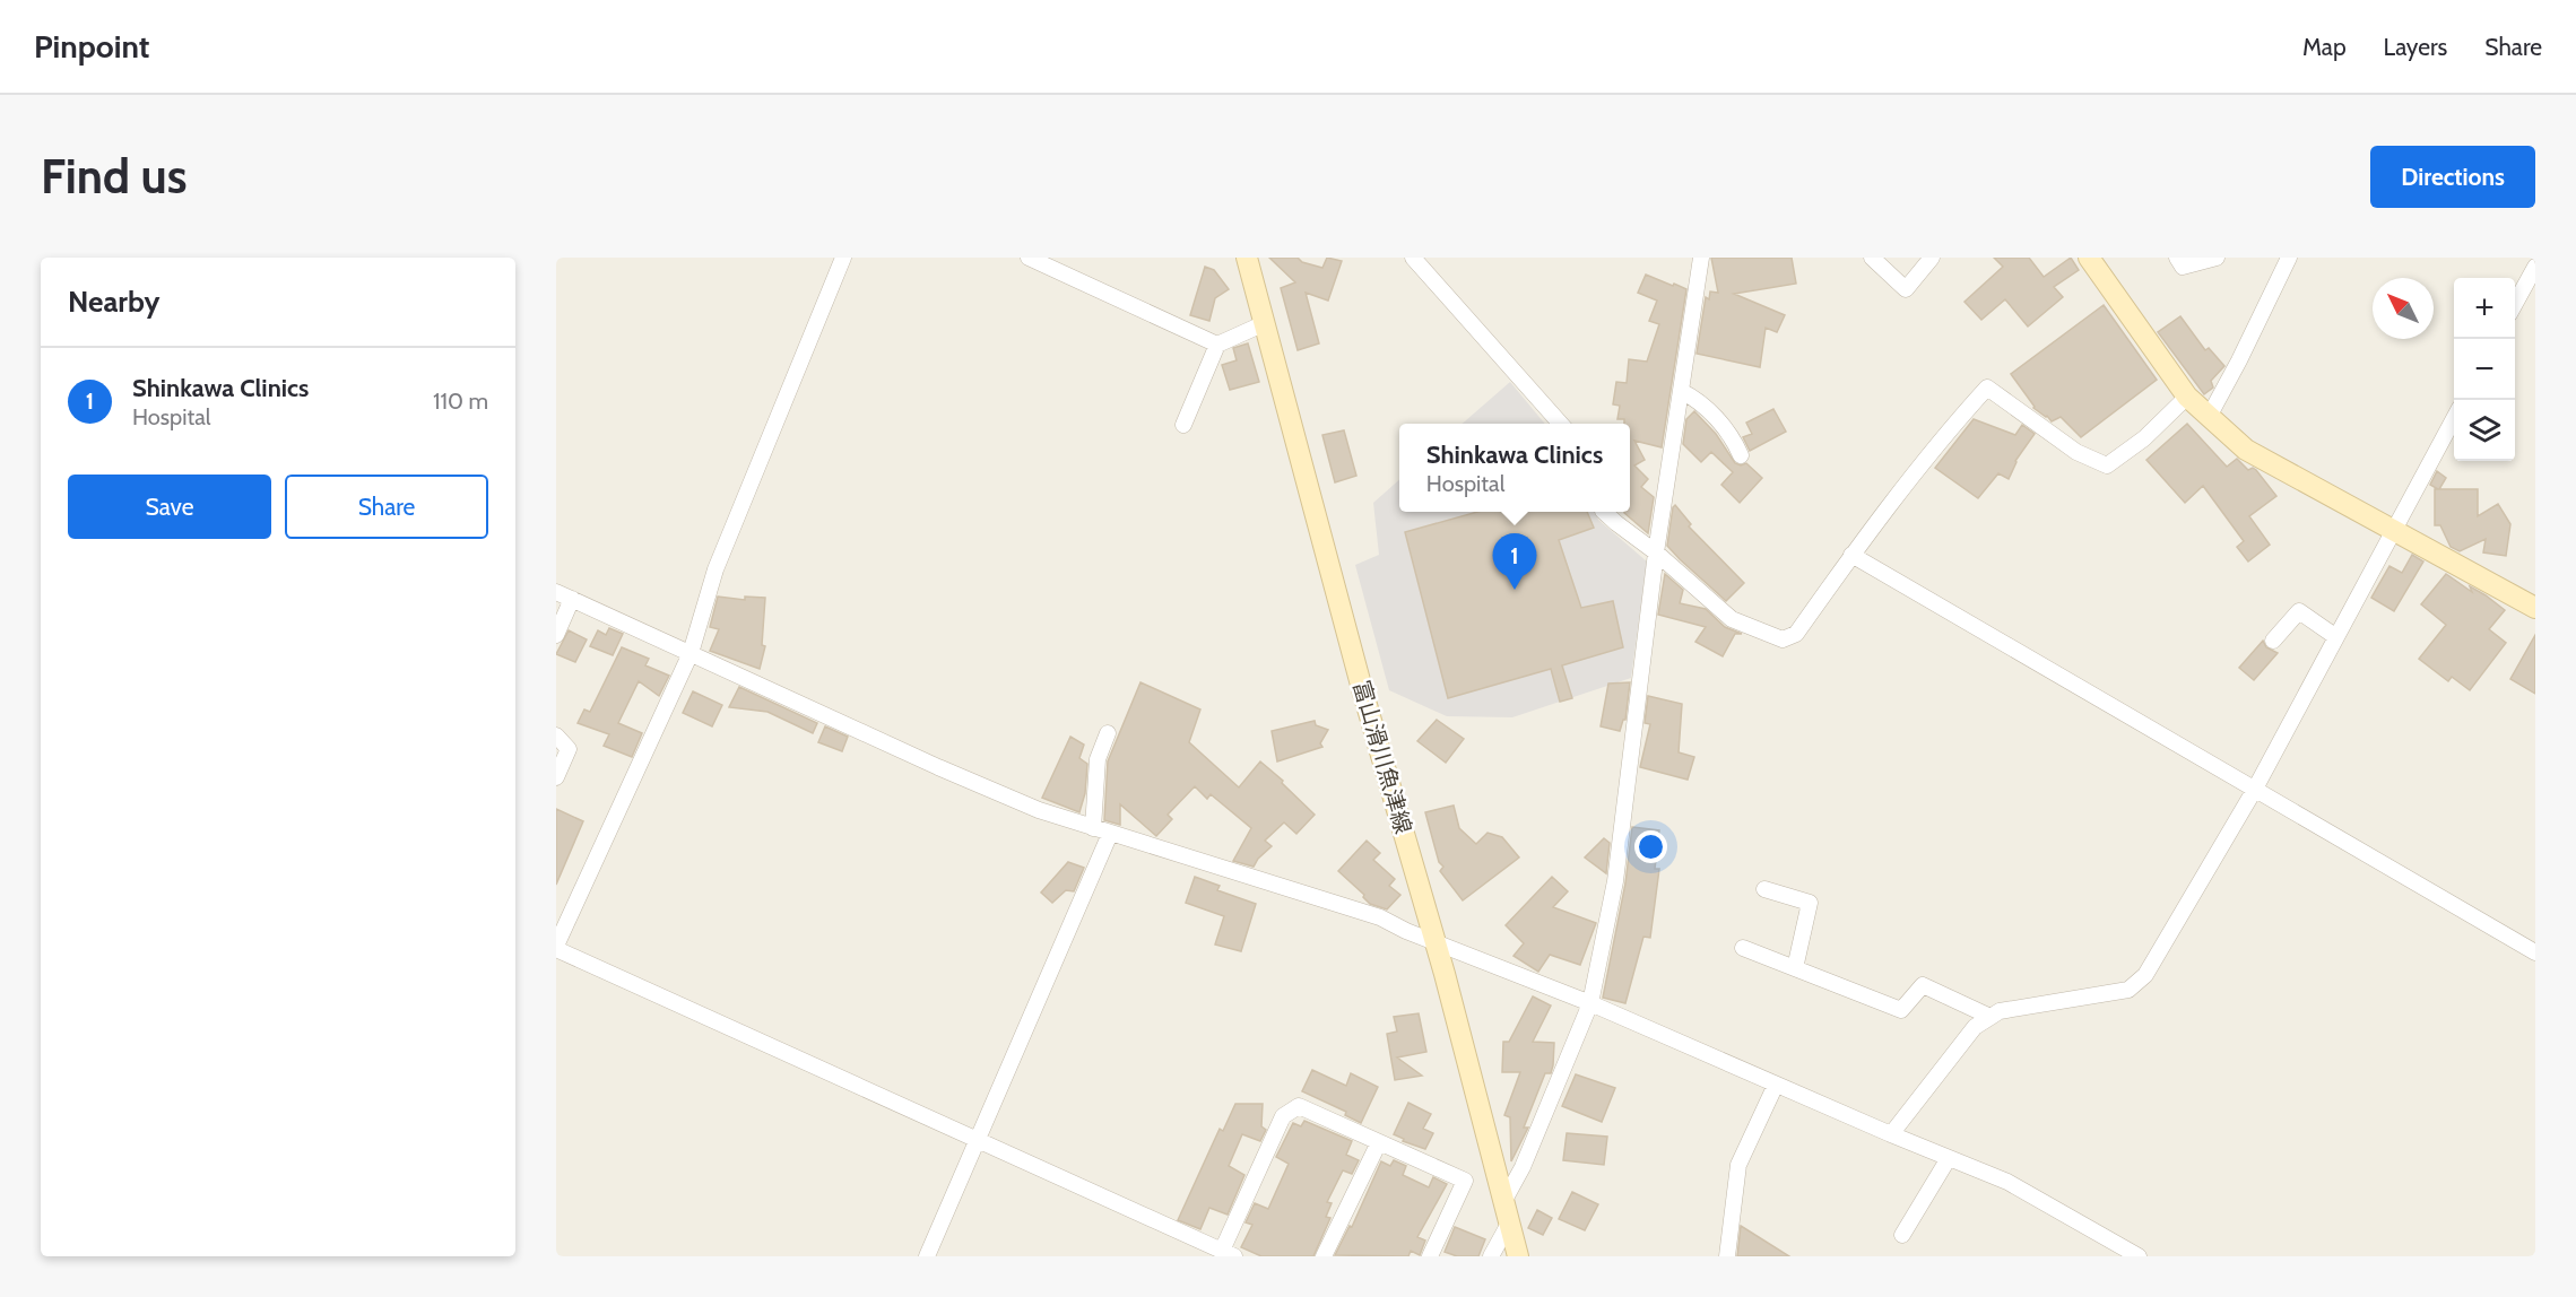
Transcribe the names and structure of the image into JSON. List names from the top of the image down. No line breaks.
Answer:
{"streets":{"main road":["富山滑川魚津線"]},"north":"top left","page":{"header":"Pinpoint","nav":["Map","Layers","Share"],"buttons":["Directions",["Save","Share"]],"title":"Find us","heading":"Nearby","map_buttons":["+","−"],"list":[{"mark":"1","name":"Shinkawa Clinics","note":"Hospital","value":"110 m"}],"popup":["Shinkawa Clinics","Hospital"],"pins":"1"}}
